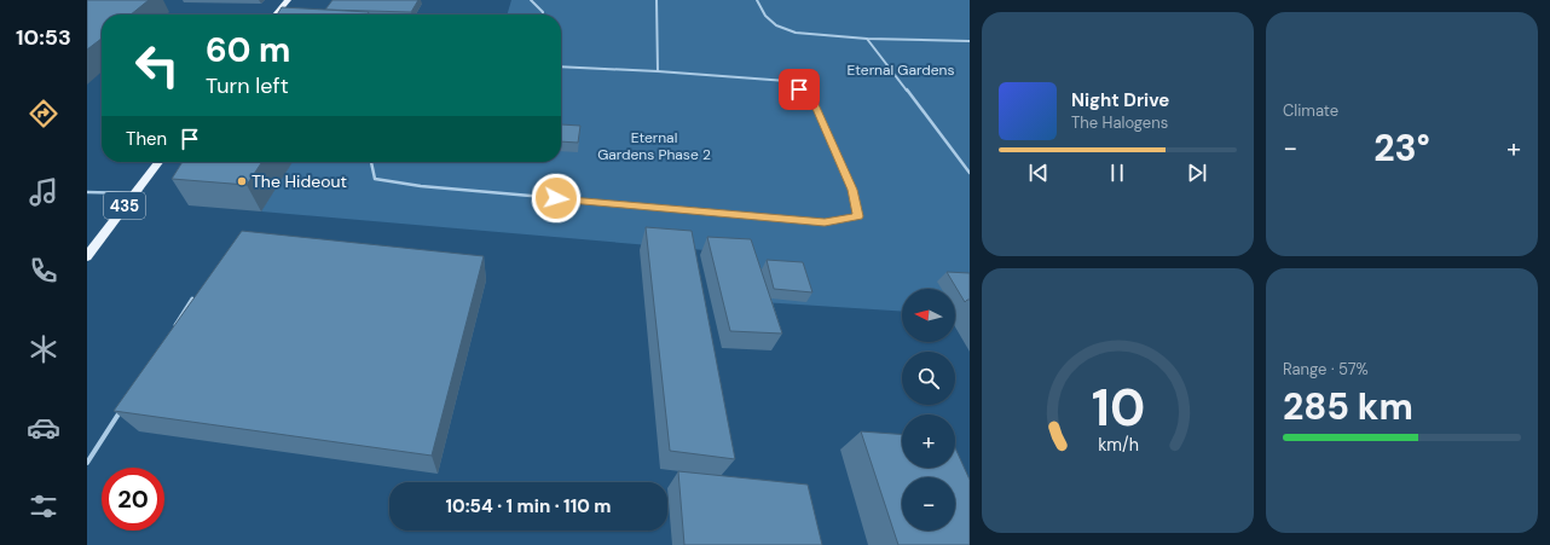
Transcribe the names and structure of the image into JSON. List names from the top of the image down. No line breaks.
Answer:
{"streets":{"main road":["435"]},"parks":["Eternal Gardens","Eternal Gardens Phase 2"],"places":["The Hideout"],"north":"left","page":{"tabs":"10:53","tile":["Climate",["Range · 57%","285 km"]],"turn":["60 m","Turn left"],"song":["Night Drive","The Halogens"],"then":"Then","heat":["−","23°","+"],"map_buttons":["+","−"],"limit":"20","trip":"10:54 · 1 min · 110 m","gauge":["10","km/h"]}}
